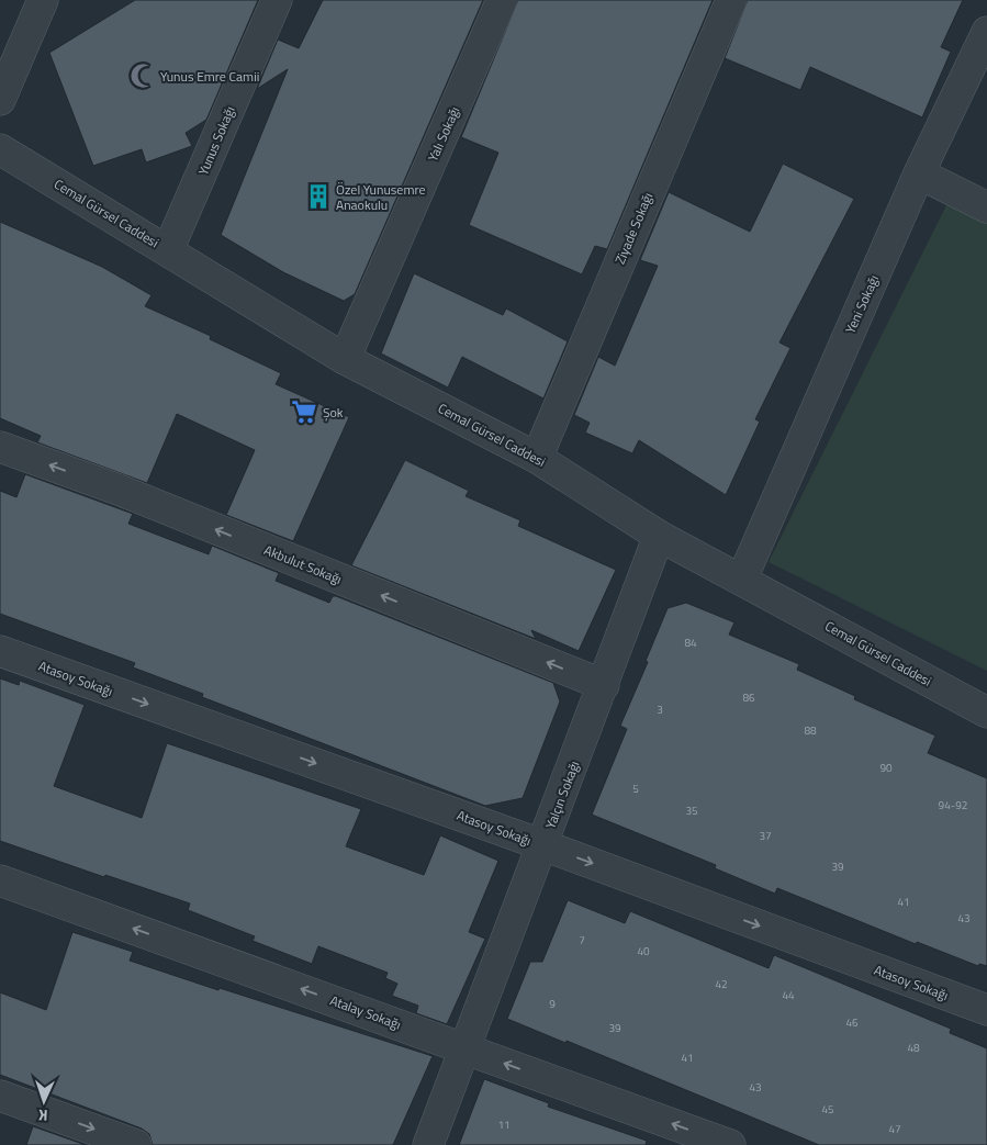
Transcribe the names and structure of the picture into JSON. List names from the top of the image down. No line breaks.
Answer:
{"streets":{"street":["Yalı Sokağı","Yunus Sokağı","Cemal Gürsel Caddesi","Ziyade Sokağı","Yeni Sokağı","Akbulut Sokağı","Atasoy Sokağı","Yalçın Sokağı","Atalay Sokağı"]},"crossings":[["Yalı Sokağı","Cemal Gürsel Caddesi"],["Yunus Sokağı","Cemal Gürsel Caddesi"],["Cemal Gürsel Caddesi","Ziyade Sokağı"],["Cemal Gürsel Caddesi","Yeni Sokağı"],["Cemal Gürsel Caddesi","Yalçın Sokağı"],["Akbulut Sokağı","Yalçın Sokağı"],["Atasoy Sokağı","Yalçın Sokağı"],["Yalçın Sokağı","Atalay Sokağı"]],"one_way":["Akbulut Sokağı","Atasoy Sokağı","Atalay Sokağı"],"places":{"mosque":["Yunus Emre Camii"],"building":["Özel Yunusemre Anaokulu"],"supermarket":["Şok"]},"house_numbers":["84","86","3","88","90","5","94-92","35","37","39","41","43","7","40","42","44","9","46","39","48","41","43","45","11","47"],"north":"bottom"}
